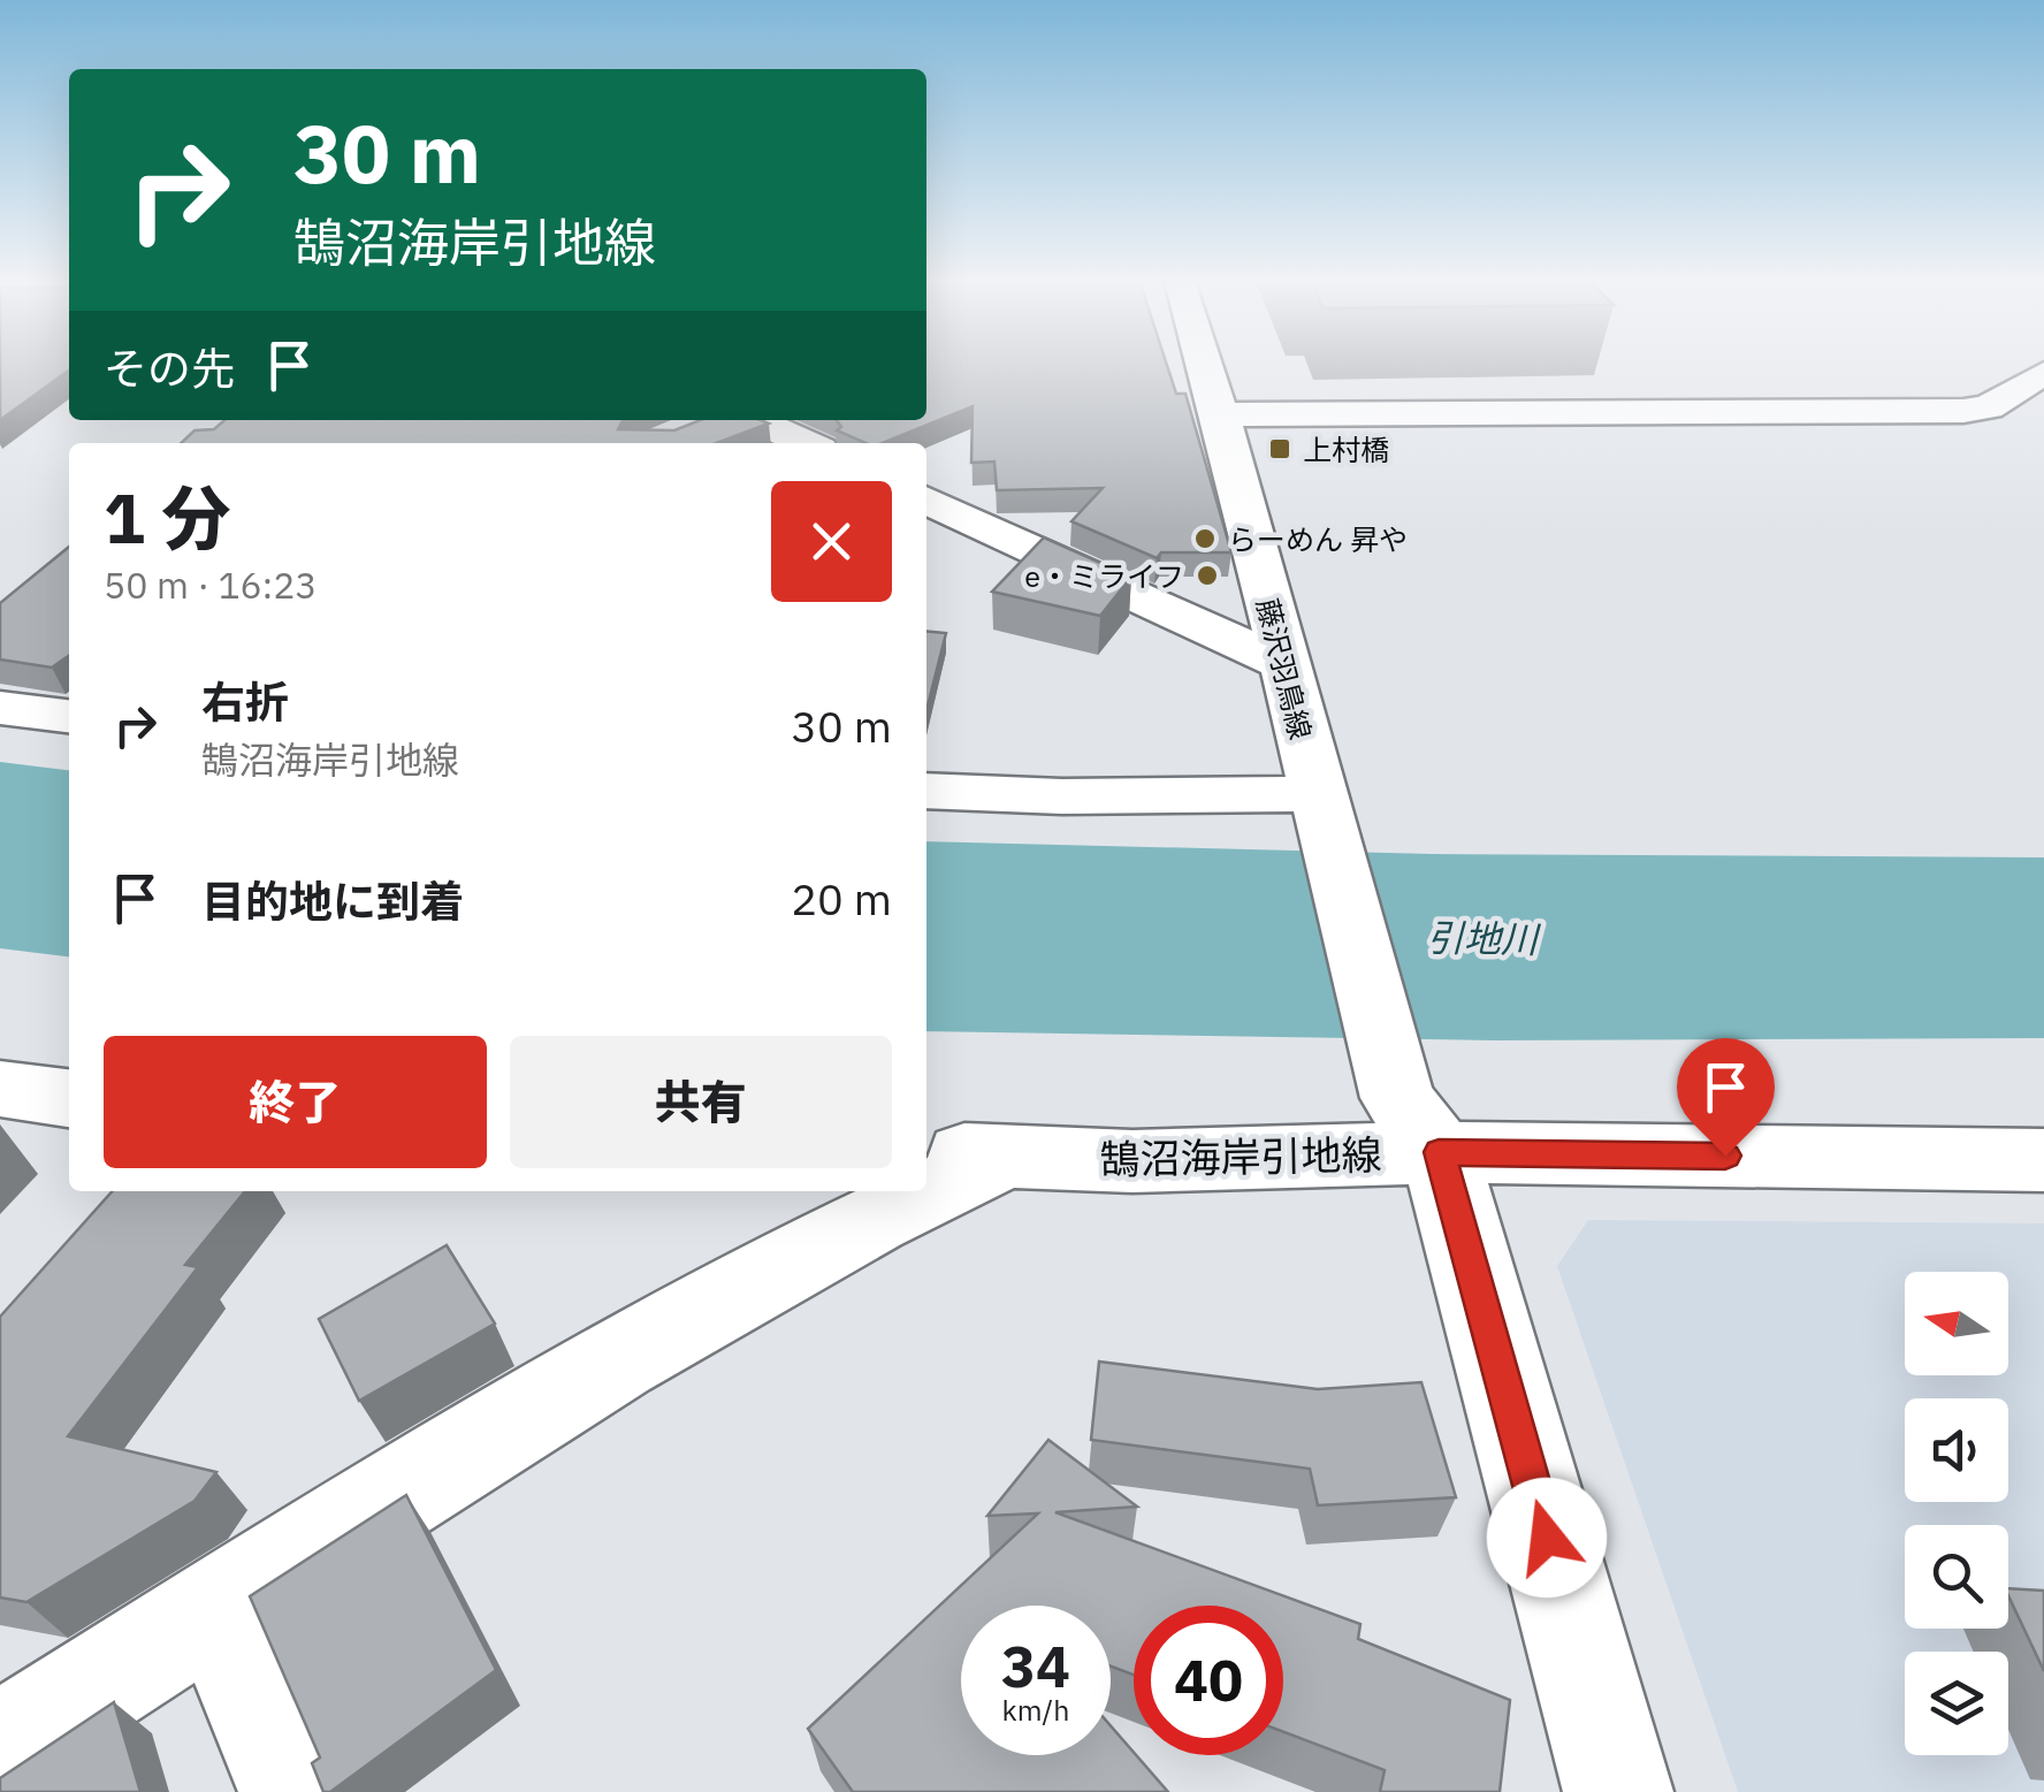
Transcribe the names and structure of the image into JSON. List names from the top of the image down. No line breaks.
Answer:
{"streets":{"street":["藤沢羽鳥線","鵠沼海岸引地線"]},"crossings":[["藤沢羽鳥線","鵠沼海岸引地線"]],"water":["引地川"],"places":{"transit":["上村橋"],"other":["らーめん 昇や","e・ミライフ"]},"north":"left","page":{"turn":["30 m","鵠沼海岸引地線"],"then":"その先","heading":["1 分","50 m · 16:23"],"list":[{"name":"右折","note":"鵠沼海岸引地線","value":"30 m"},{"name":"目的地に到着","value":"20 m"}],"buttons":["終了","共有"],"speed":"34 km/h","limit":"40"}}
